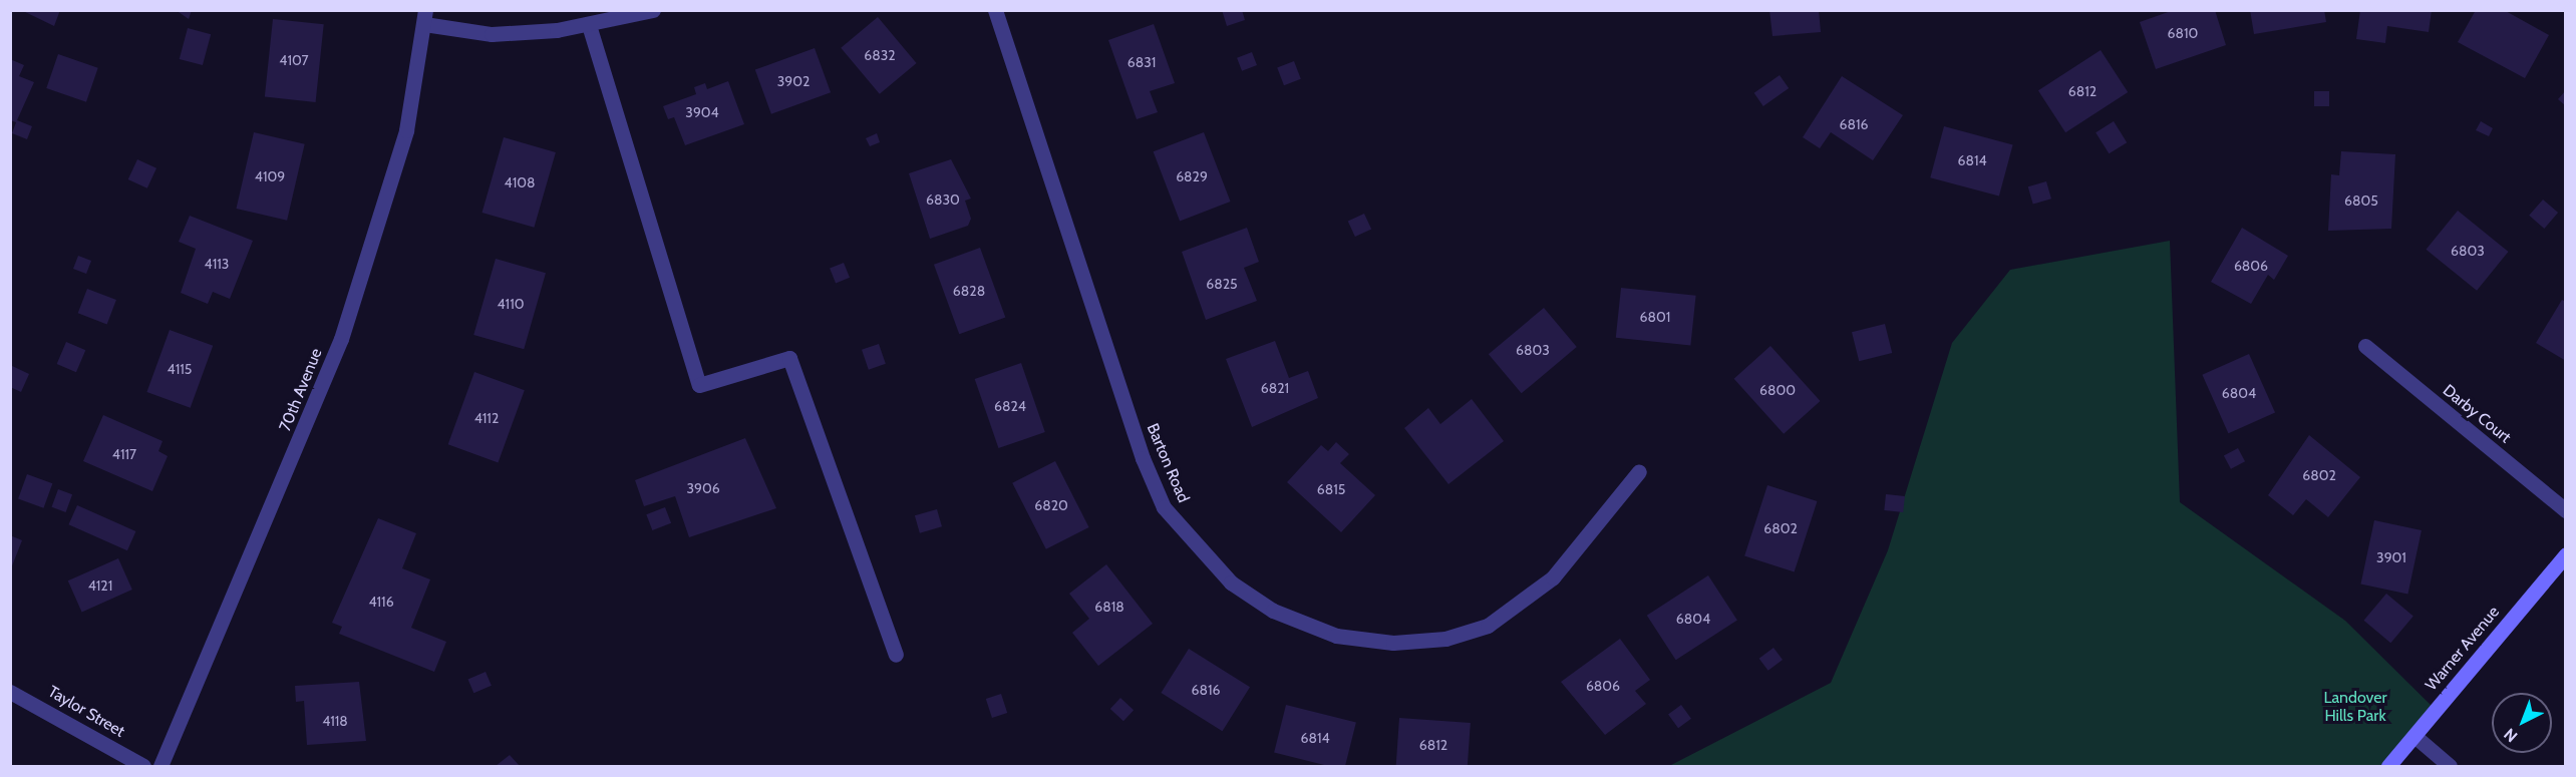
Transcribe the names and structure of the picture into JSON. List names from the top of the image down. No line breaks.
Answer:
{"streets":{"street":["70th Avenue","Darby Court","Barton Road","Warner Avenue","Taylor Street"]},"parks":["Landover Hills Park"],"house_numbers":["6810","6832","4107","6831","3902","6812","3904","6816","6814","4109","6829","4108","6830","6805","6803","4113","6806","6825","6828","4110","6801","6803","4115","6821","6800","6804","6824","4112","4117","6802","3906","6815","6820","6802","3901","4121","4116","6818","6804","6806","6816","4118","6814","6812"],"north":"bottom left"}
